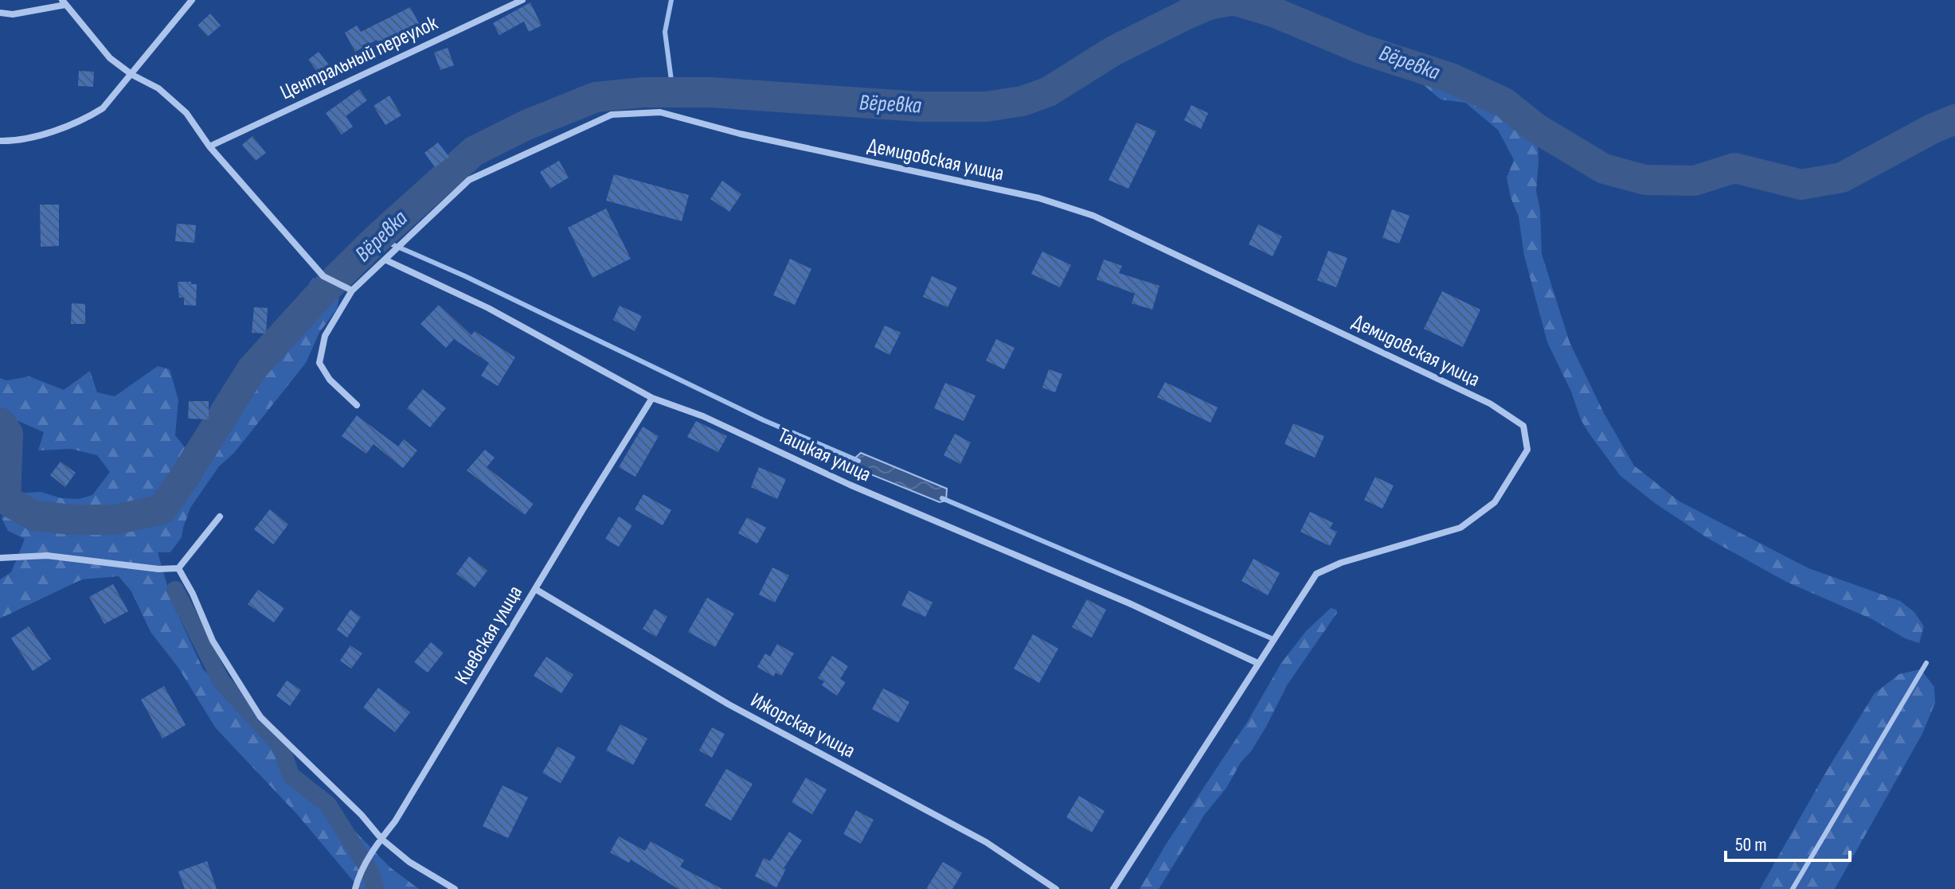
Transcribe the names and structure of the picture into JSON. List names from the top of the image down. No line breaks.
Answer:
{"streets":{"street":["Центральный переулок","Демидовская улица","Таицкая улица","Киевская улица","Ижорская улица"]},"crossings":[["Демидовская улица","Таицкая улица"],["Таицкая улица","Киевская улица"],["Киевская улица","Ижорская улица"]],"water":["Вёревка"],"scale_bar":"50 m"}
